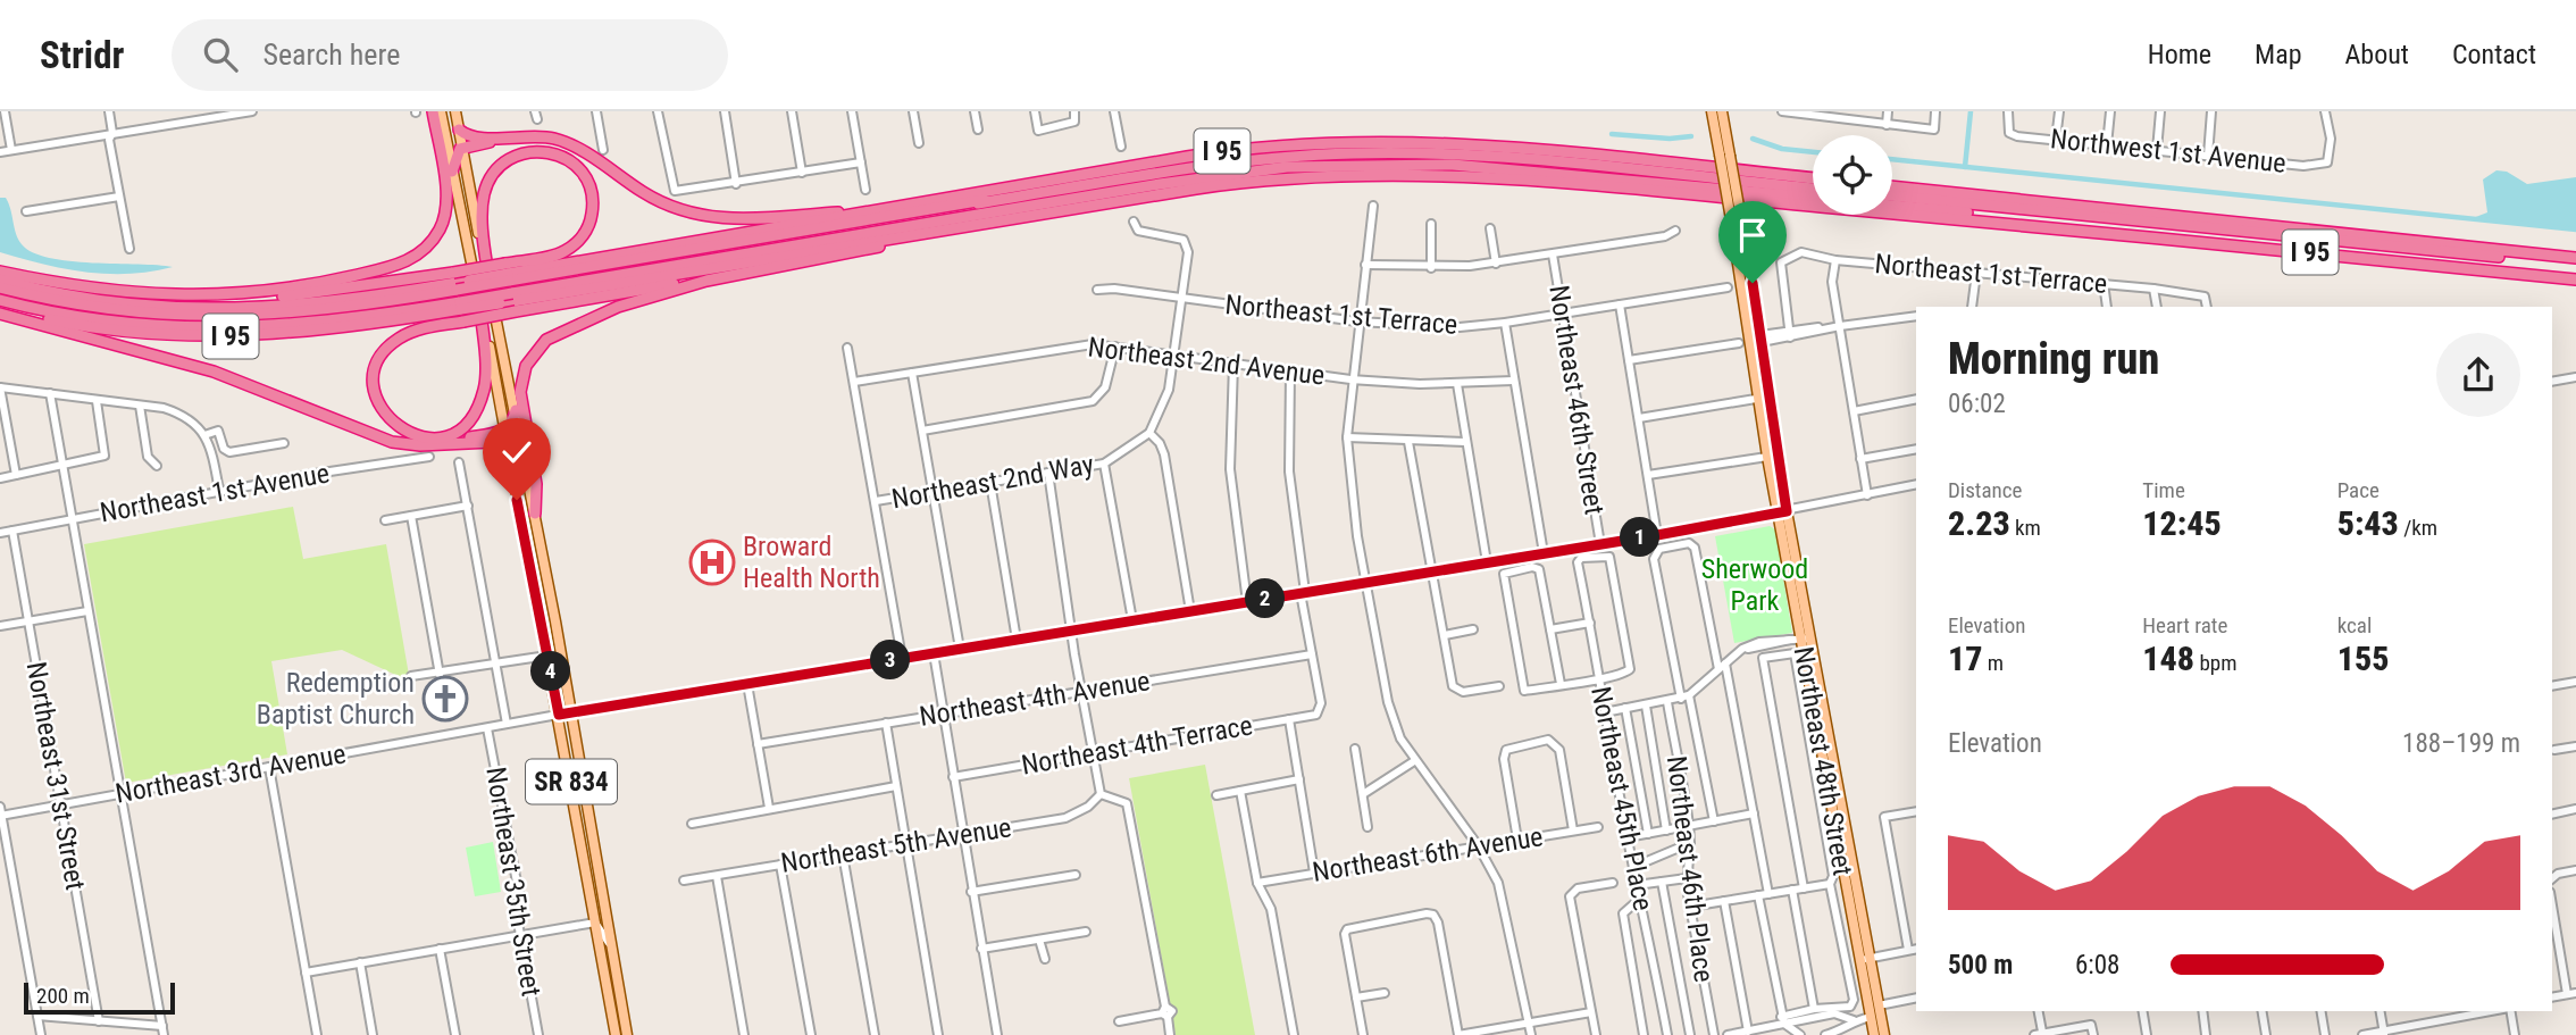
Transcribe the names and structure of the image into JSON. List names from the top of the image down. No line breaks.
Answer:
{"streets":{"highway":["I 95"],"main road":["Northeast 48th Street","SR 834"],"street":["Northwest 1st Avenue","Northeast 1st Terrace","Northeast 2nd Avenue","Northeast 46th Street","Northeast 2nd Way","Northeast 1st Avenue","Northeast 4th Avenue","Northeast 4th Terrace","Northeast 3rd Avenue","Northeast 31st Street","Northeast 45th Place","Northeast 5th Avenue","Northeast 6th Avenue","Northeast 46th Place","Northeast 35th Street"]},"crossings":[["Northeast 1st Terrace","Northeast 46th Street"],["Northeast 46th Street","Northeast 3rd Avenue"],["Northeast 1st Avenue","Northeast 31st Street"],["Northeast 4th Avenue","Northeast 4th Terrace"],["Northeast 48th Street","Northeast 3rd Avenue"],["Northeast 3rd Avenue","Northeast 31st Street"],["Northeast 3rd Avenue","SR 834"],["Northeast 3rd Avenue","Northeast 35th Street"]],"parks":["Sherwood Park"],"places":{"hospital":["Broward Health North"],"church":["Redemption Baptist Church"]},"scale_bar":"200 m","page":{"header":"Stridr","search":"Search here","nav":["Home","Map","About","Contact"],"heading":["Morning run","06:02"],"stats":[["Distance","2.23 km"],["Time","12:45"],["Pace","5:43 /km"],["Elevation","17 m"],["Heart rate","148 bpm"],["kcal","155"]],"pins":["1","2","3","4"],"chart":["Elevation","188–199 m"],"list":[{"name":"500 m","note":"6:08"}],"scale":"200 m"}}
